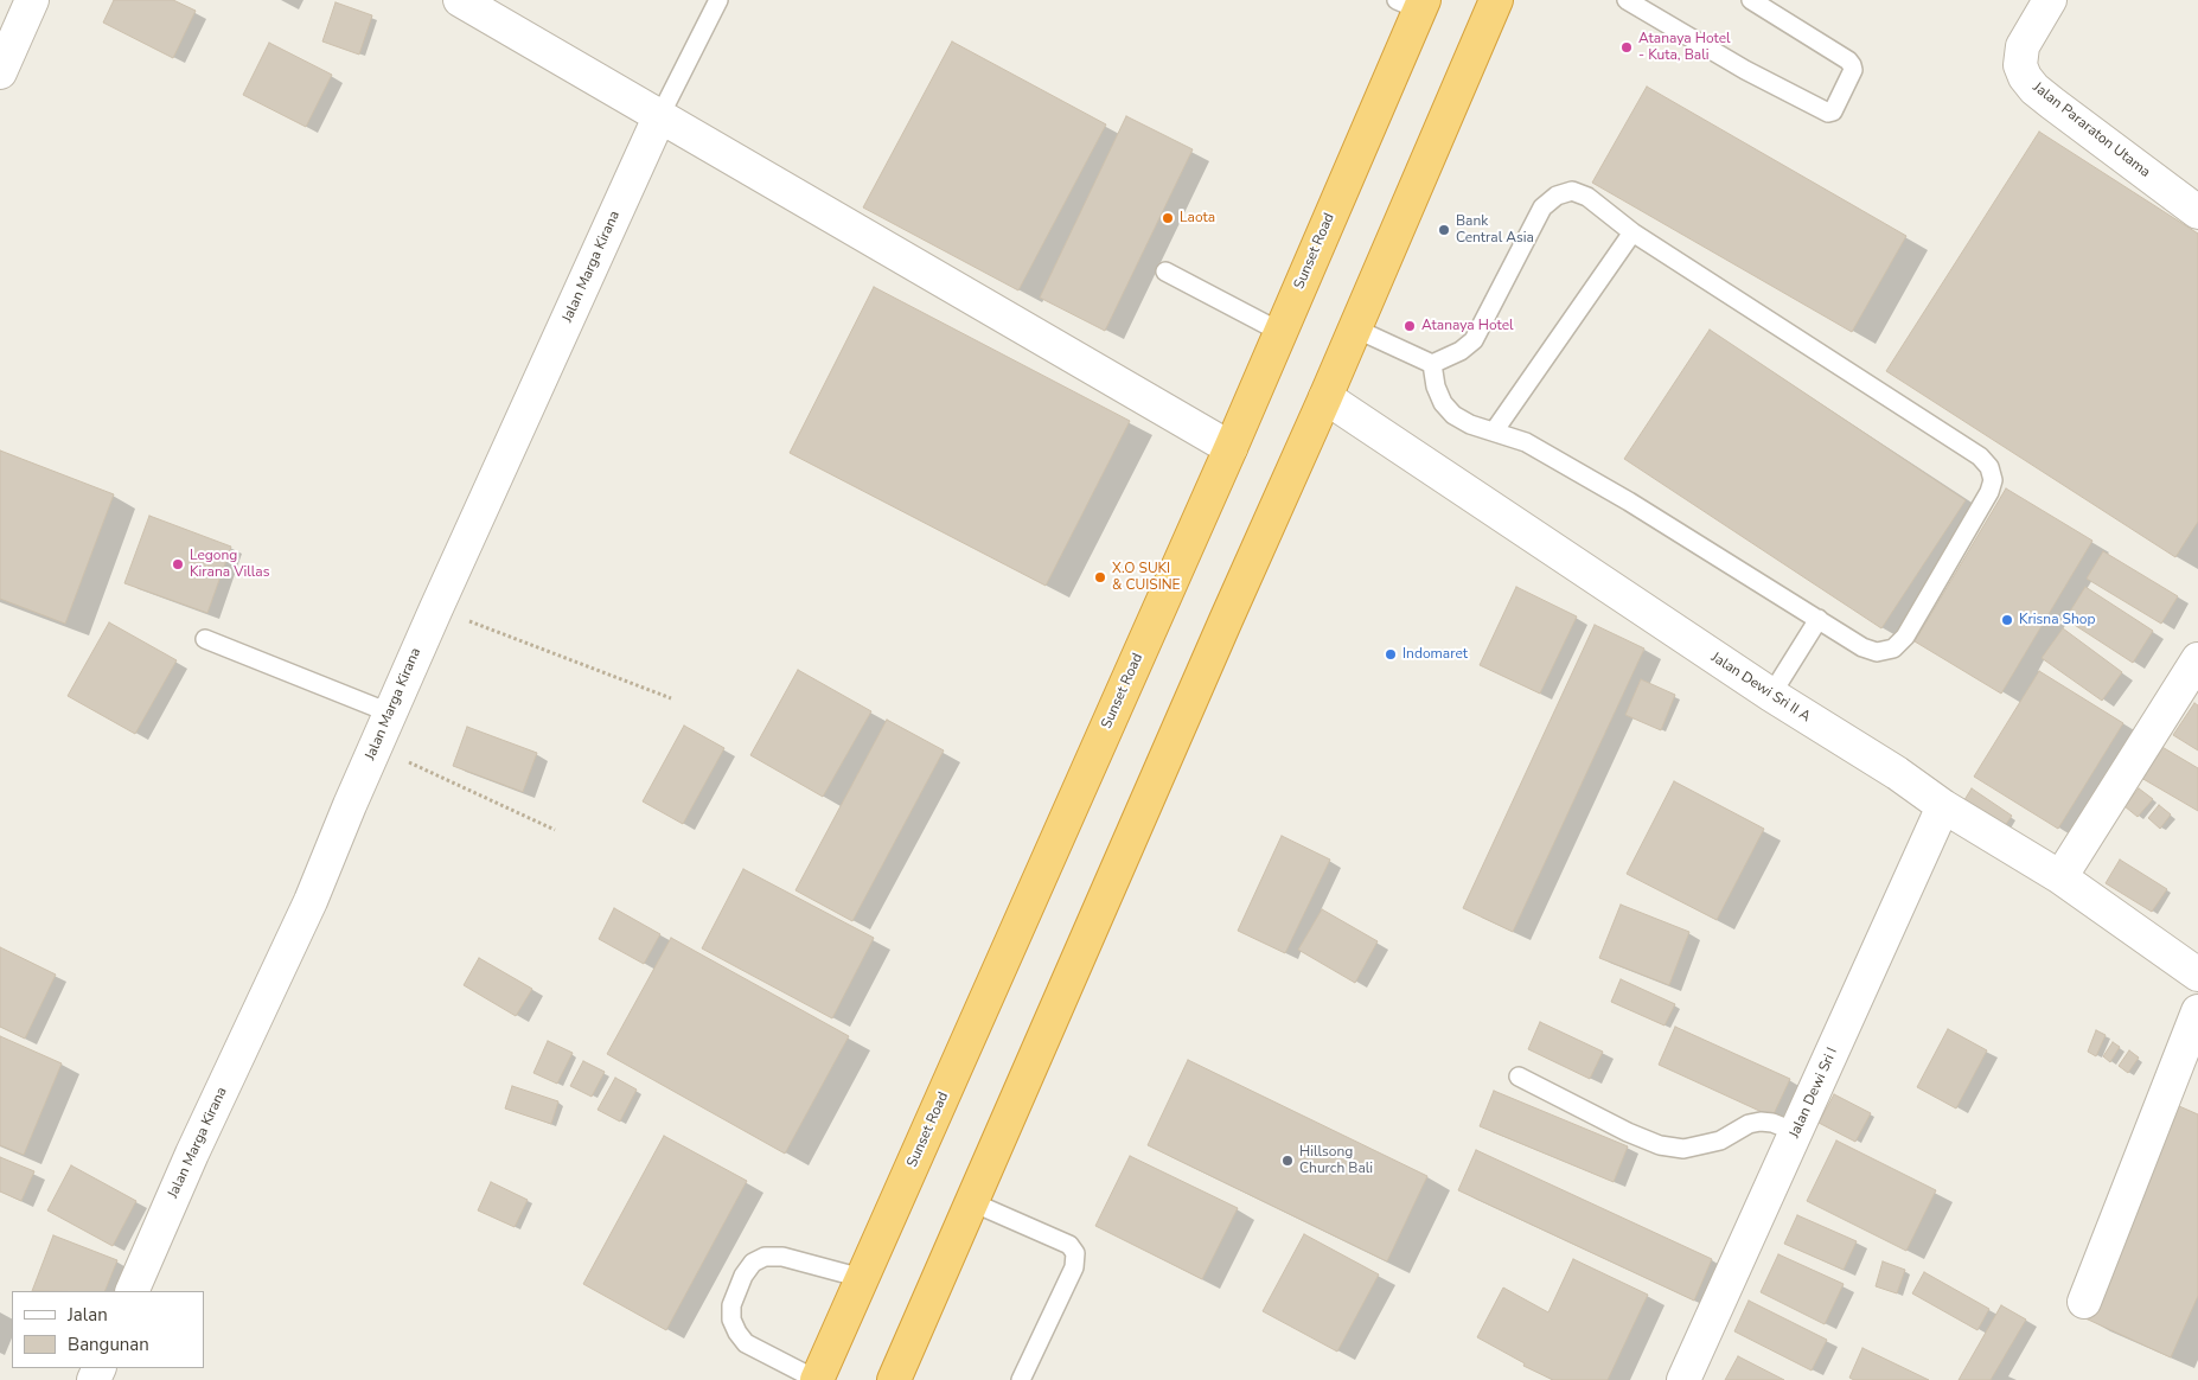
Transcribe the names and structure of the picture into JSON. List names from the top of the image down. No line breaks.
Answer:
{"streets":{"highway":["Sunset Road"],"street":["Jalan Pararaton Utama","Jalan Marga Kirana","Jalan Dewi Sri II A","Jalan Dewi Sri I"]},"crossings":[["Jalan Dewi Sri II A","Jalan Dewi Sri I"]],"places":["Atanaya Hotel - Kuta, Bali","Laota","Bank Central Asia","Atanaya Hotel","Legong Kirana Villas","X.O SUKI & CUISINE","Krisna Shop","Indomaret","Hillsong Church Bali"],"legend":["Jalan","Bangunan"]}
